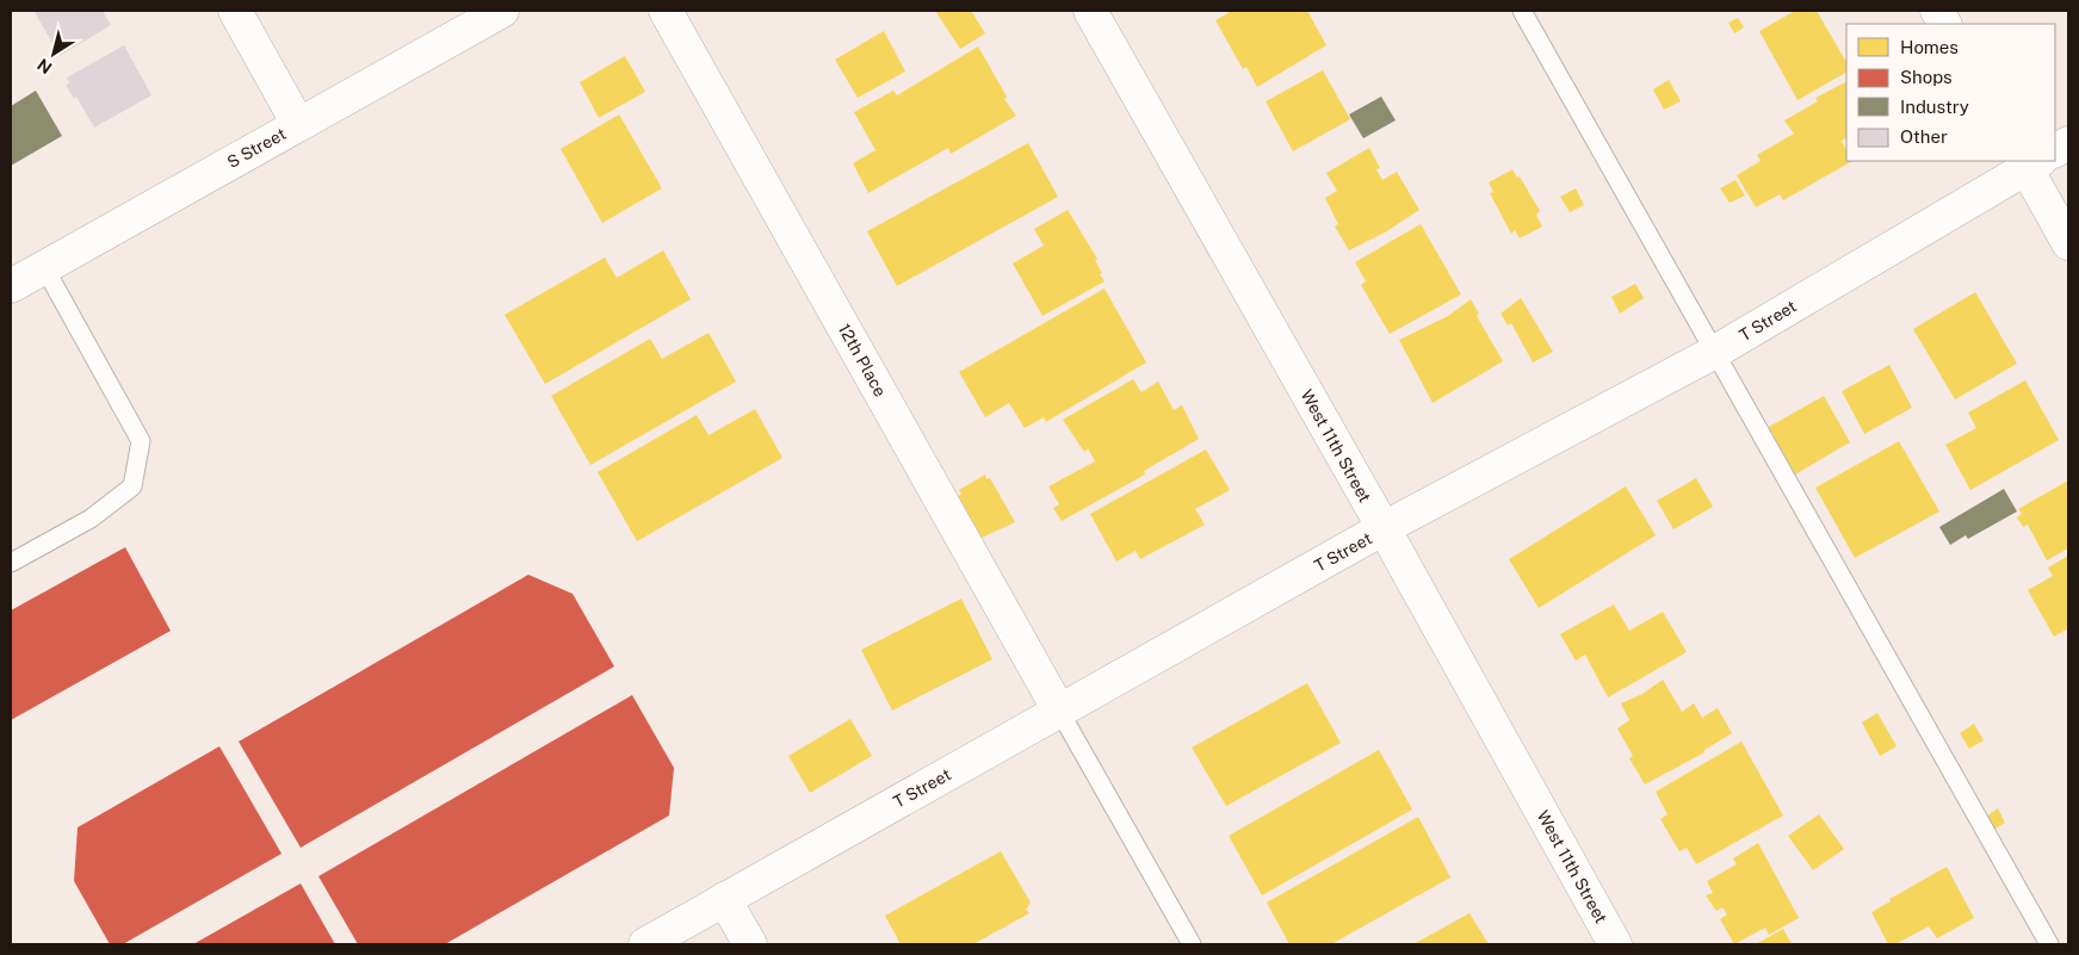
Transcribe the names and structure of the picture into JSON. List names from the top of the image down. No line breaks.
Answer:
{"streets":{"street":["S Street","T Street","12th Place","West 11th Street"]},"crossings":[["T Street","12th Place"],["T Street","West 11th Street"]],"legend":["Homes","Shops","Industry","Other"],"north":"bottom left"}
